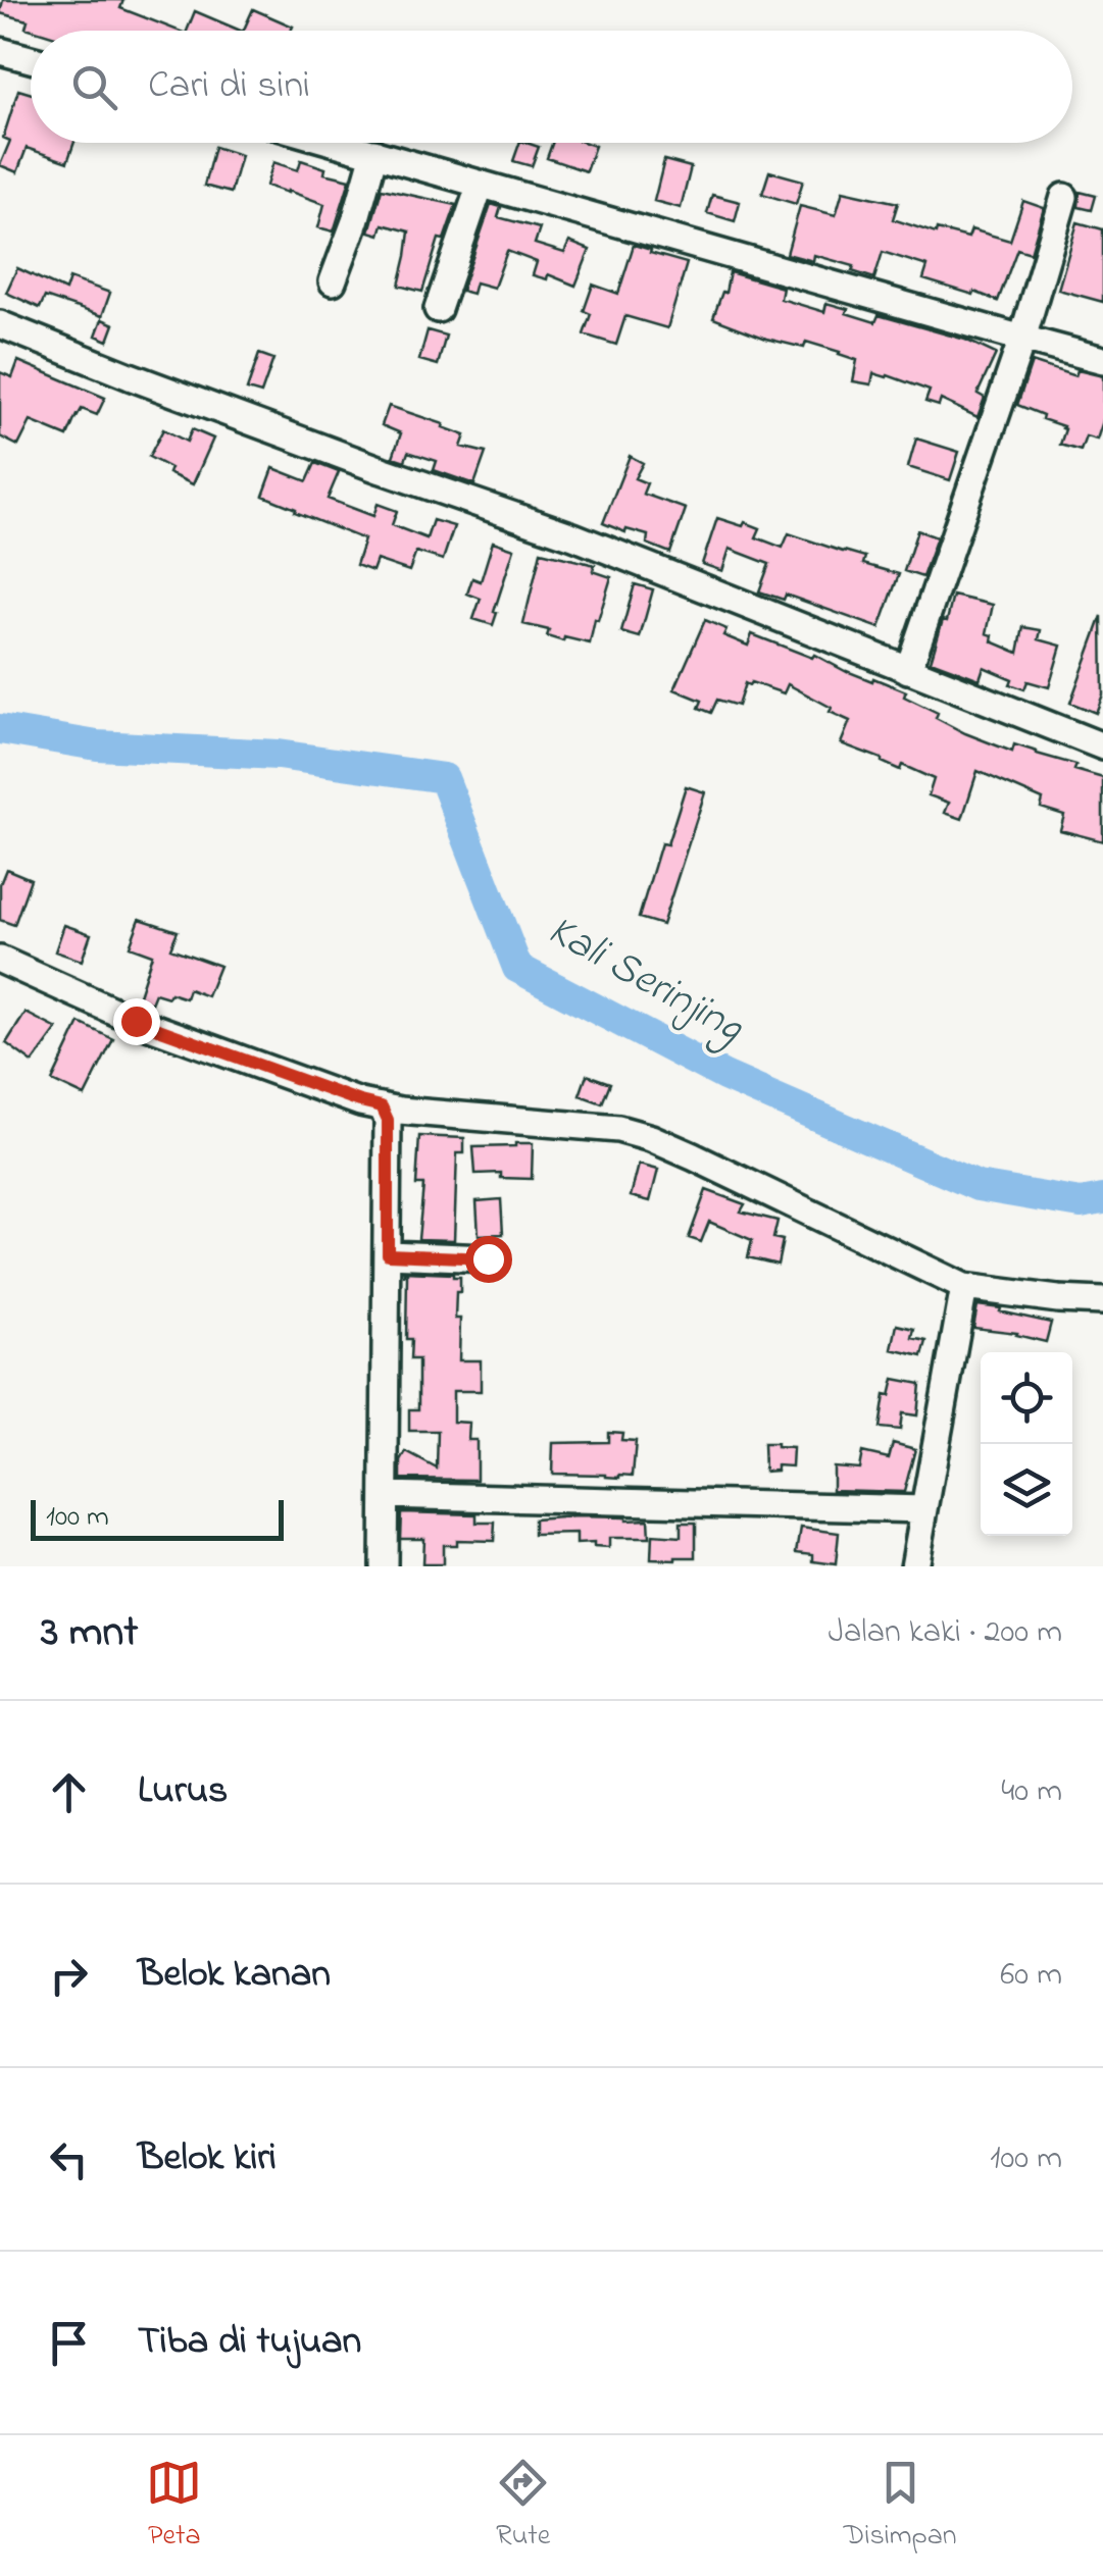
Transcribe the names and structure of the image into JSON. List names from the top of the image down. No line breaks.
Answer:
{"water":["Kali Serinjing"],"scale_bar":"100 m","page":{"search":"Cari di sini","scale":"100 m","heading":["3 mnt","Jalan kaki · 200 m"],"list":[["Lurus","40 m"],["Belok kanan","60 m"],["Belok kiri","100 m"],"Tiba di tujuan"],"nav":["Peta","Rute","Disimpan"]}}
